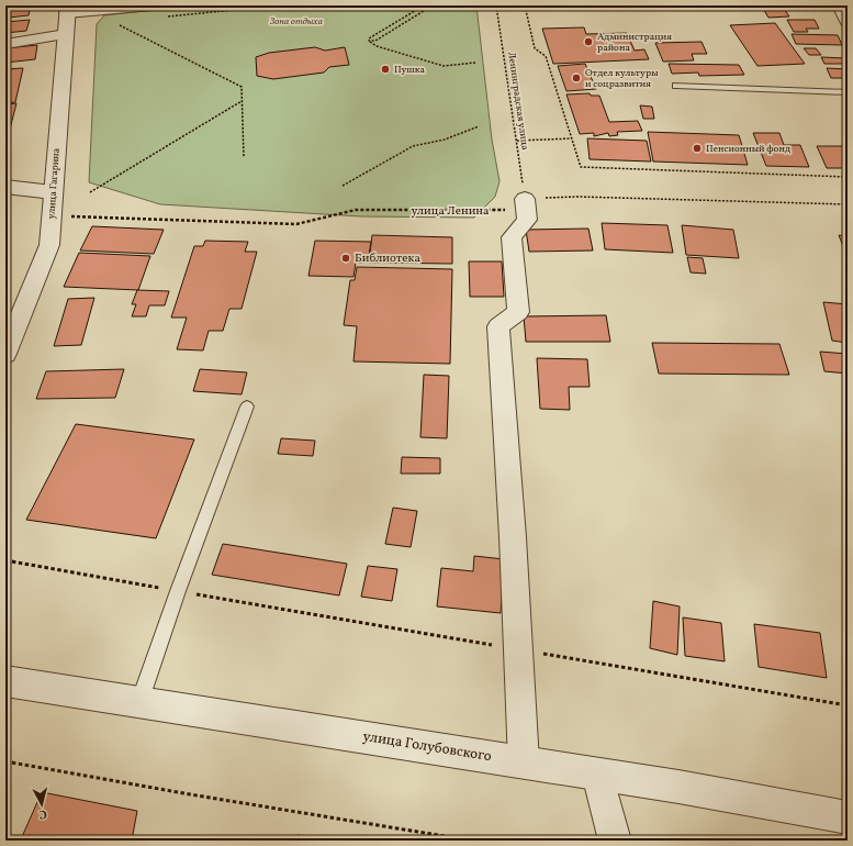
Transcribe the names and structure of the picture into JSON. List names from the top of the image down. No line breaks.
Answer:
{"streets":{"street":["улица Гагарина","улица Голубовского"],"path":["Ленинградская улица","улица Ленина"]},"crossings":[["Ленинградская улица","улица Ленина"],["улица Гагарина","улица Ленина"]],"parks":["Зона отдыха"],"places":["Администрация района","Пушка","Отдел культуры и соцразвития","Пенсионный фонд","Библиотека"],"north":"bottom"}
